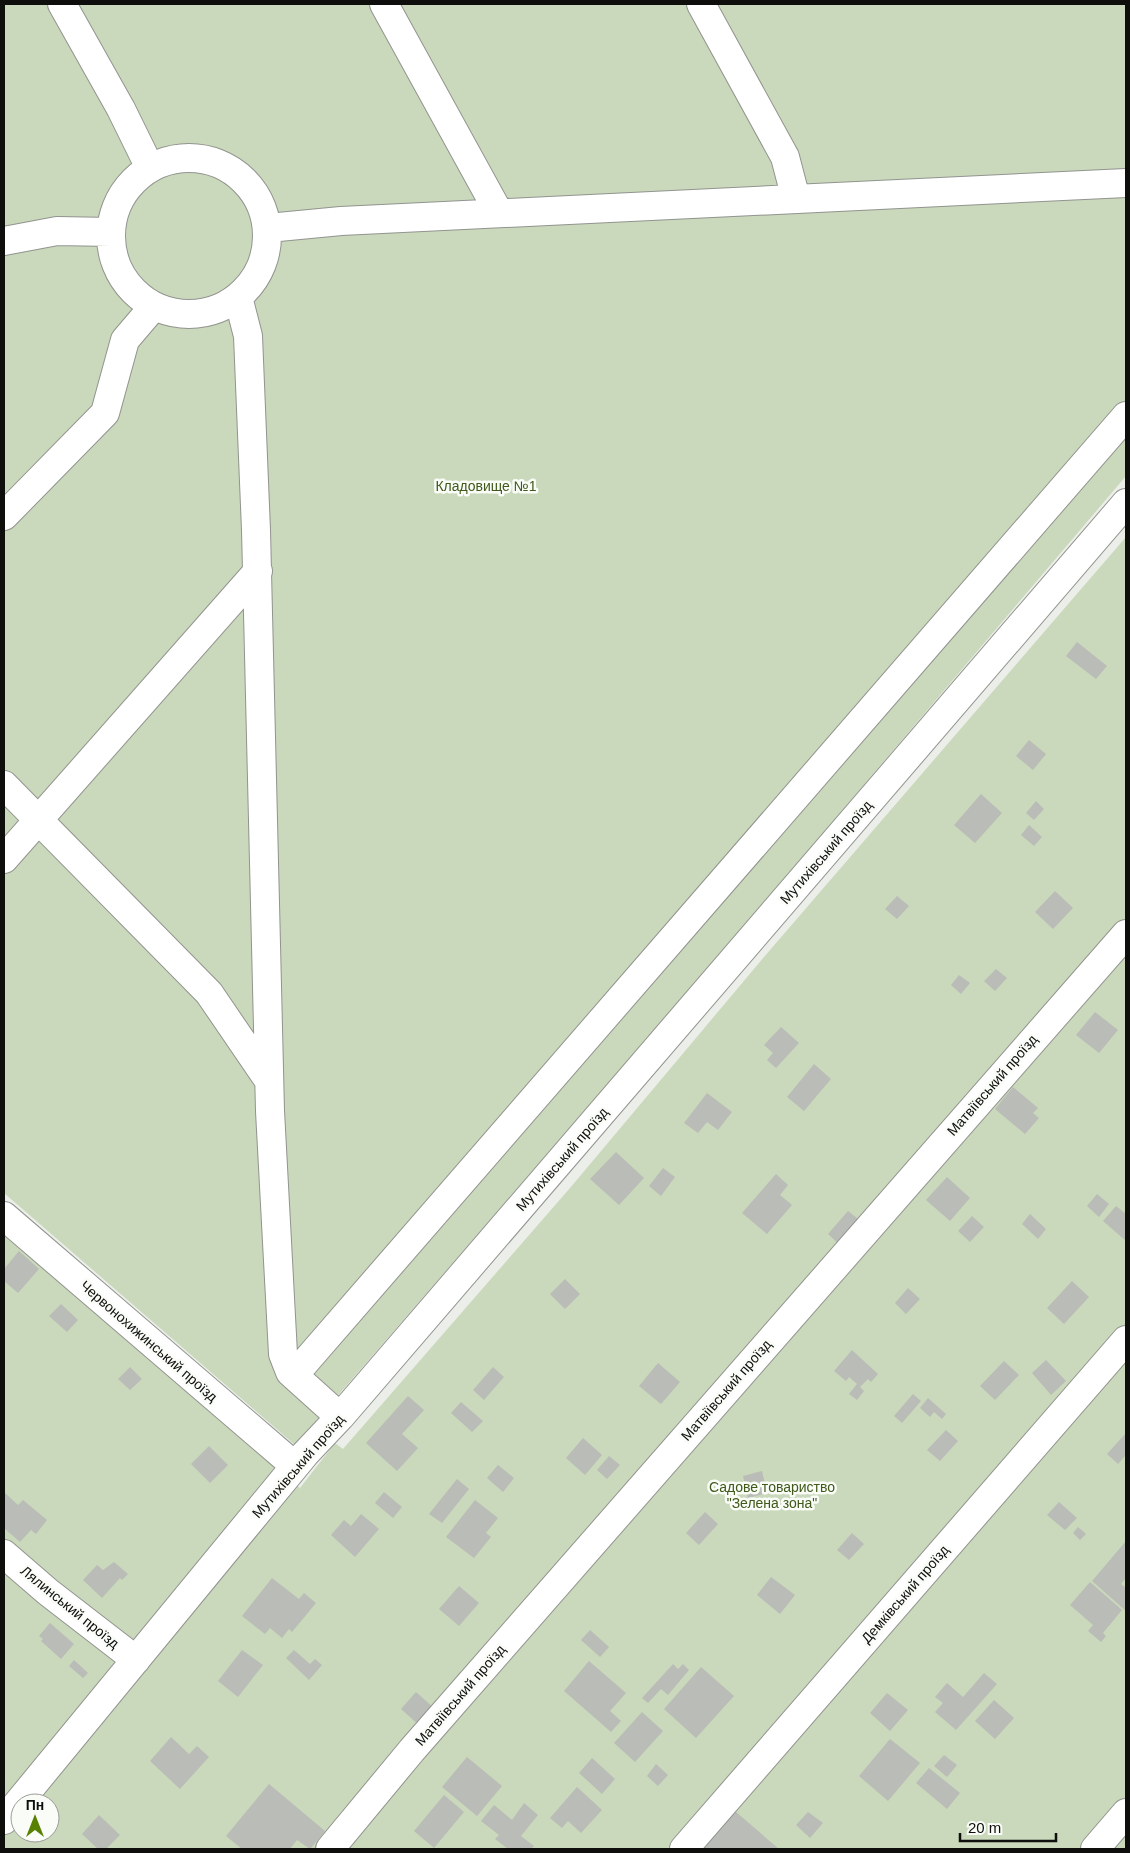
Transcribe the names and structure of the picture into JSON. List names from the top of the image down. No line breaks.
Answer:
{"streets":{"lane":["Мутихівський проїзд","Матвіївський проїзд","Червонохижинський проїзд","Демківський проїзд","Лялинський проїзд"]},"crossings":[["Мутихівський проїзд","Червонохижинський проїзд"],["Мутихівський проїзд","Лялинський проїзд"]],"parks":["Кладовище №1","Садове товариство \"Зелена зона\""],"scale_bar":"20 m","north":"top"}
